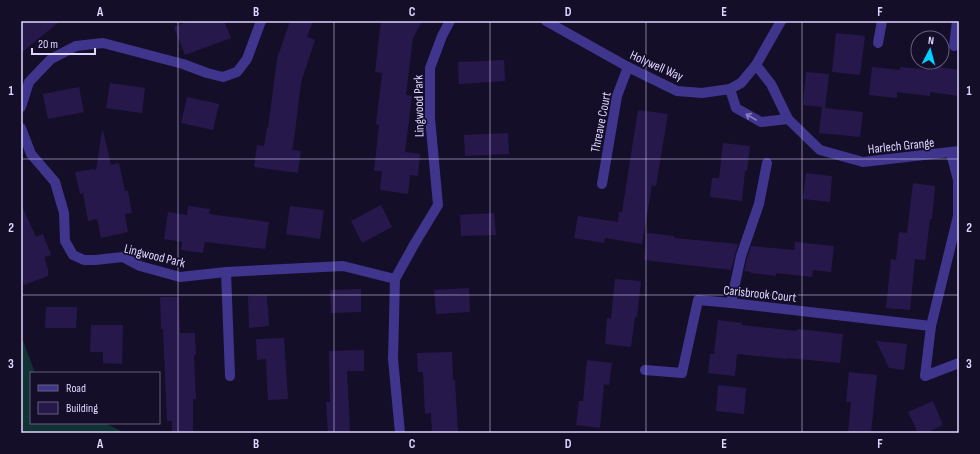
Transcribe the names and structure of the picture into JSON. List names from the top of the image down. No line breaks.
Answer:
{"streets":{"street":["Holywell Way","Lingwood Park","Threave Court","Harlech Grange","Carisbrook Court"]},"crossings":[["Holywell Way","Threave Court"],["Holywell Way","Harlech Grange"]],"legend":["Road","Building"],"scale_bar":"20 m","north":"top","grid":{"columns":["A","B","C","D","E","F"],"rows":["1","2","3"]}}
